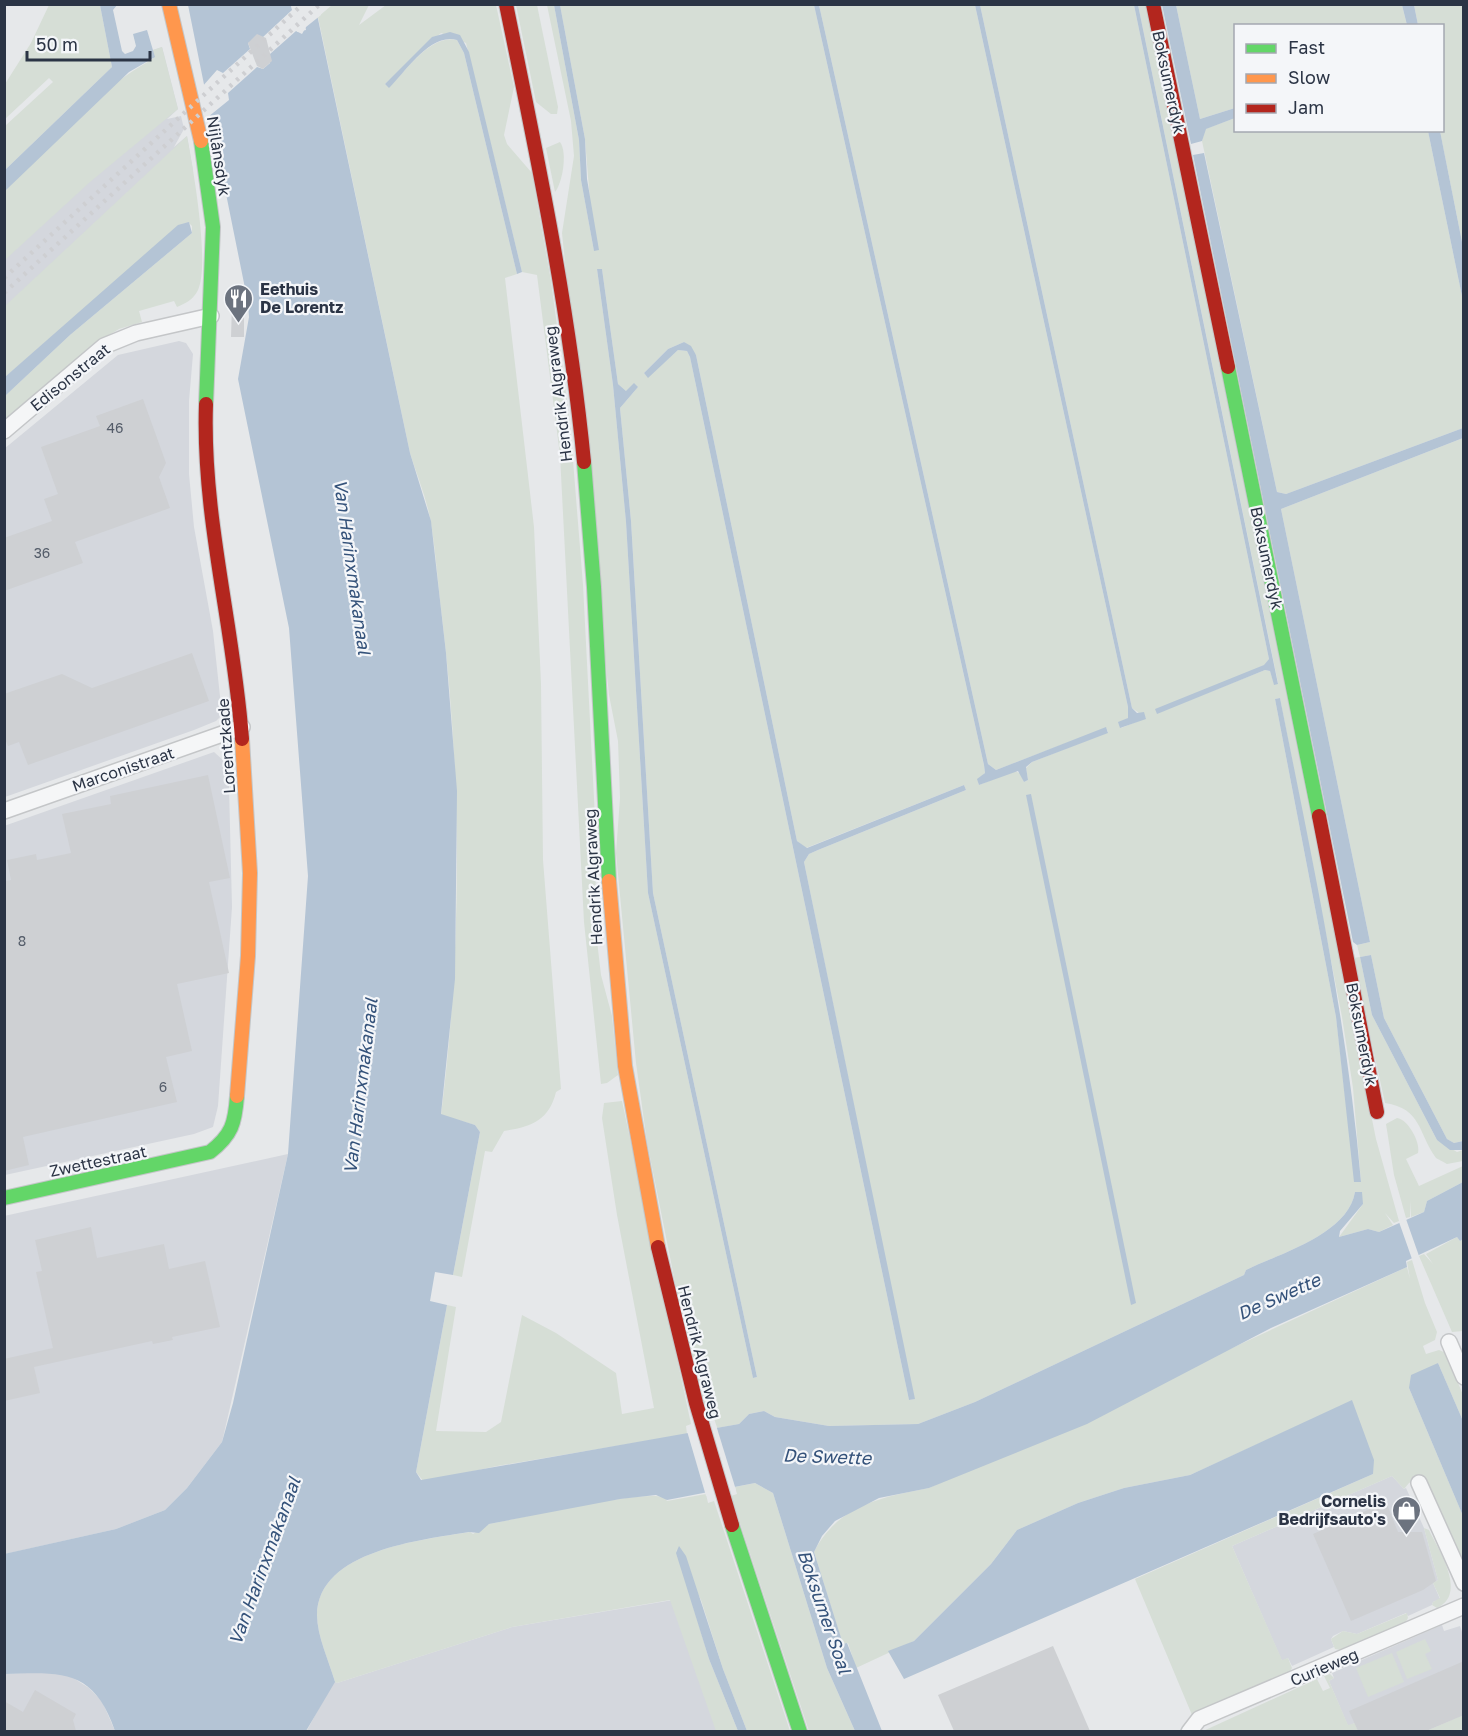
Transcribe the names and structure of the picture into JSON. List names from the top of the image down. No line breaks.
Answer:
{"streets":{"street":["Boksumerdyk","Nijlânsdyk","Edisonstraat","Hendrik Algraweg","Lorentzkade","Marconistraat","Zwettestraat","Curieweg"]},"crossings":[["Nijlânsdyk","Edisonstraat"],["Nijlânsdyk","Lorentzkade"],["Edisonstraat","Lorentzkade"],["Lorentzkade","Marconistraat"],["Lorentzkade","Zwettestraat"]],"water":["Van Harinxmakanaal","De Swette","Boksumer Soal"],"places":{"restaurant":["Eethuis De Lorentz"],"shop":["Cornelis Bedrijfsauto's"]},"house_numbers":["46","36","8","6"],"legend":["Fast","Slow","Jam"],"scale_bar":"50 m"}
